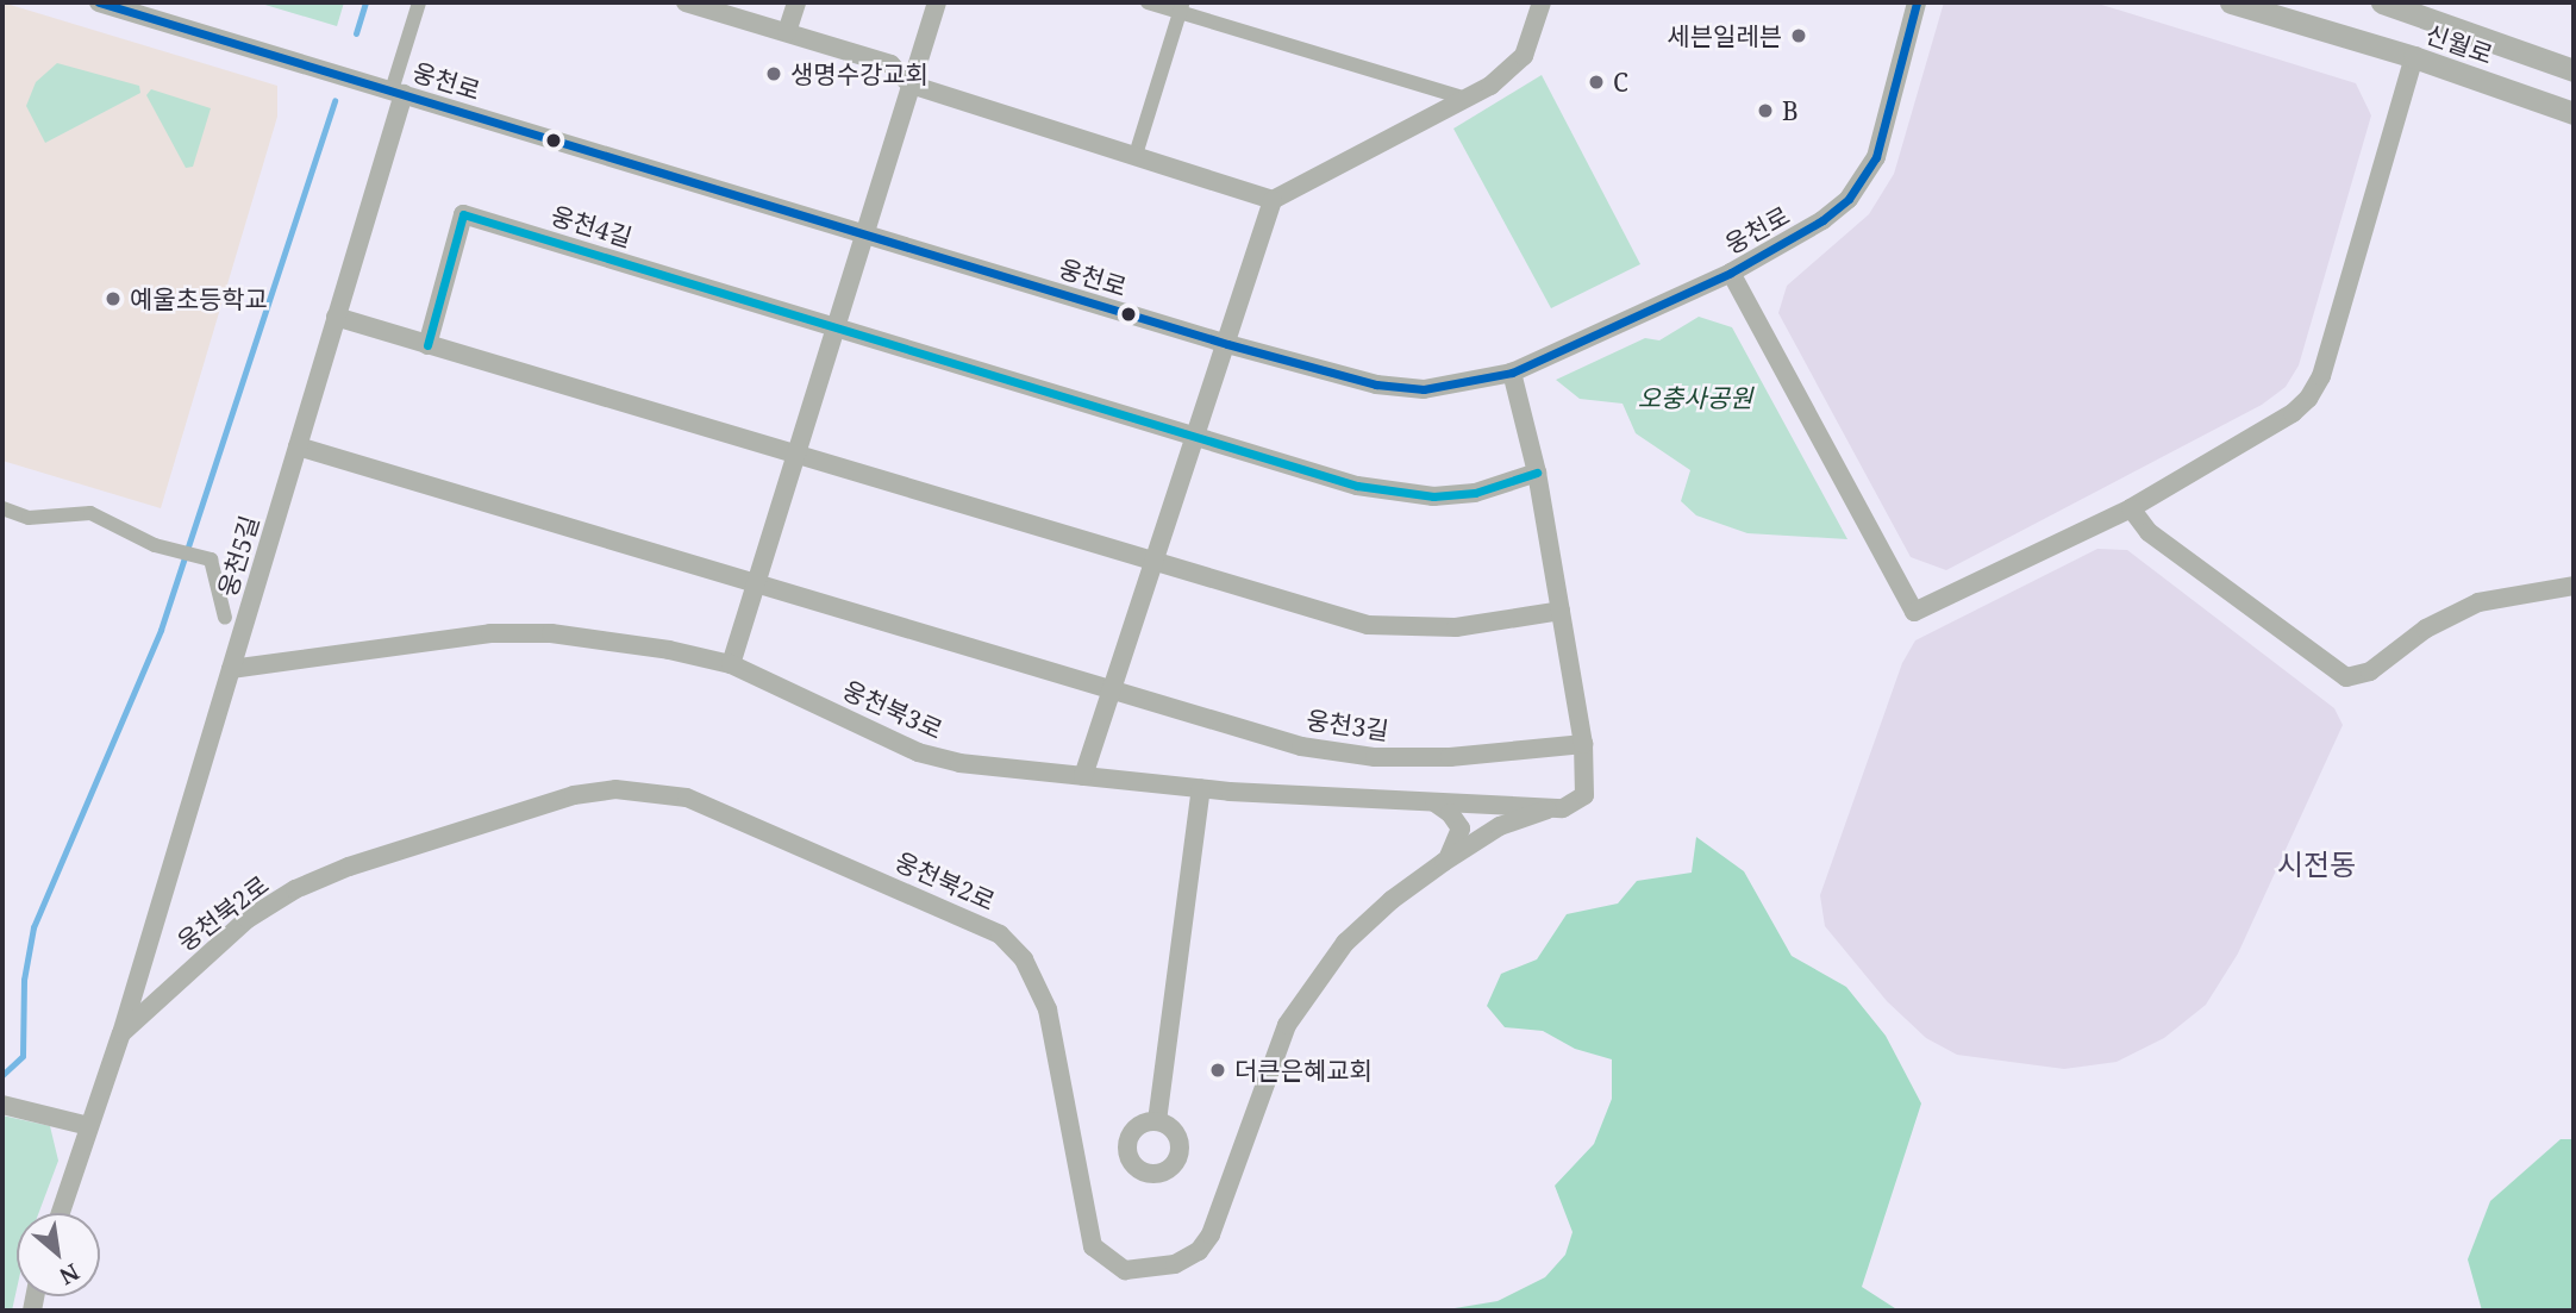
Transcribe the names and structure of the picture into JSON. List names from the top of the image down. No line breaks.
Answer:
{"streets":{"street":["신월로","웅천로","웅천4길","웅천5길","웅천북3로","웅천3길","웅천북2로"]},"crossings":[["웅천로","웅천5길"],["웅천5길","웅천북3로"],["웅천5길","웅천북2로"],["웅천북3로","웅천북2로"],["웅천3길","웅천북2로"]],"districts":["시전동"],"parks":["오충사공원"],"places":["세븐일레븐","생명수강교회","C","B","예울초등학교","더큰은혜교회"],"north":"bottom right"}
